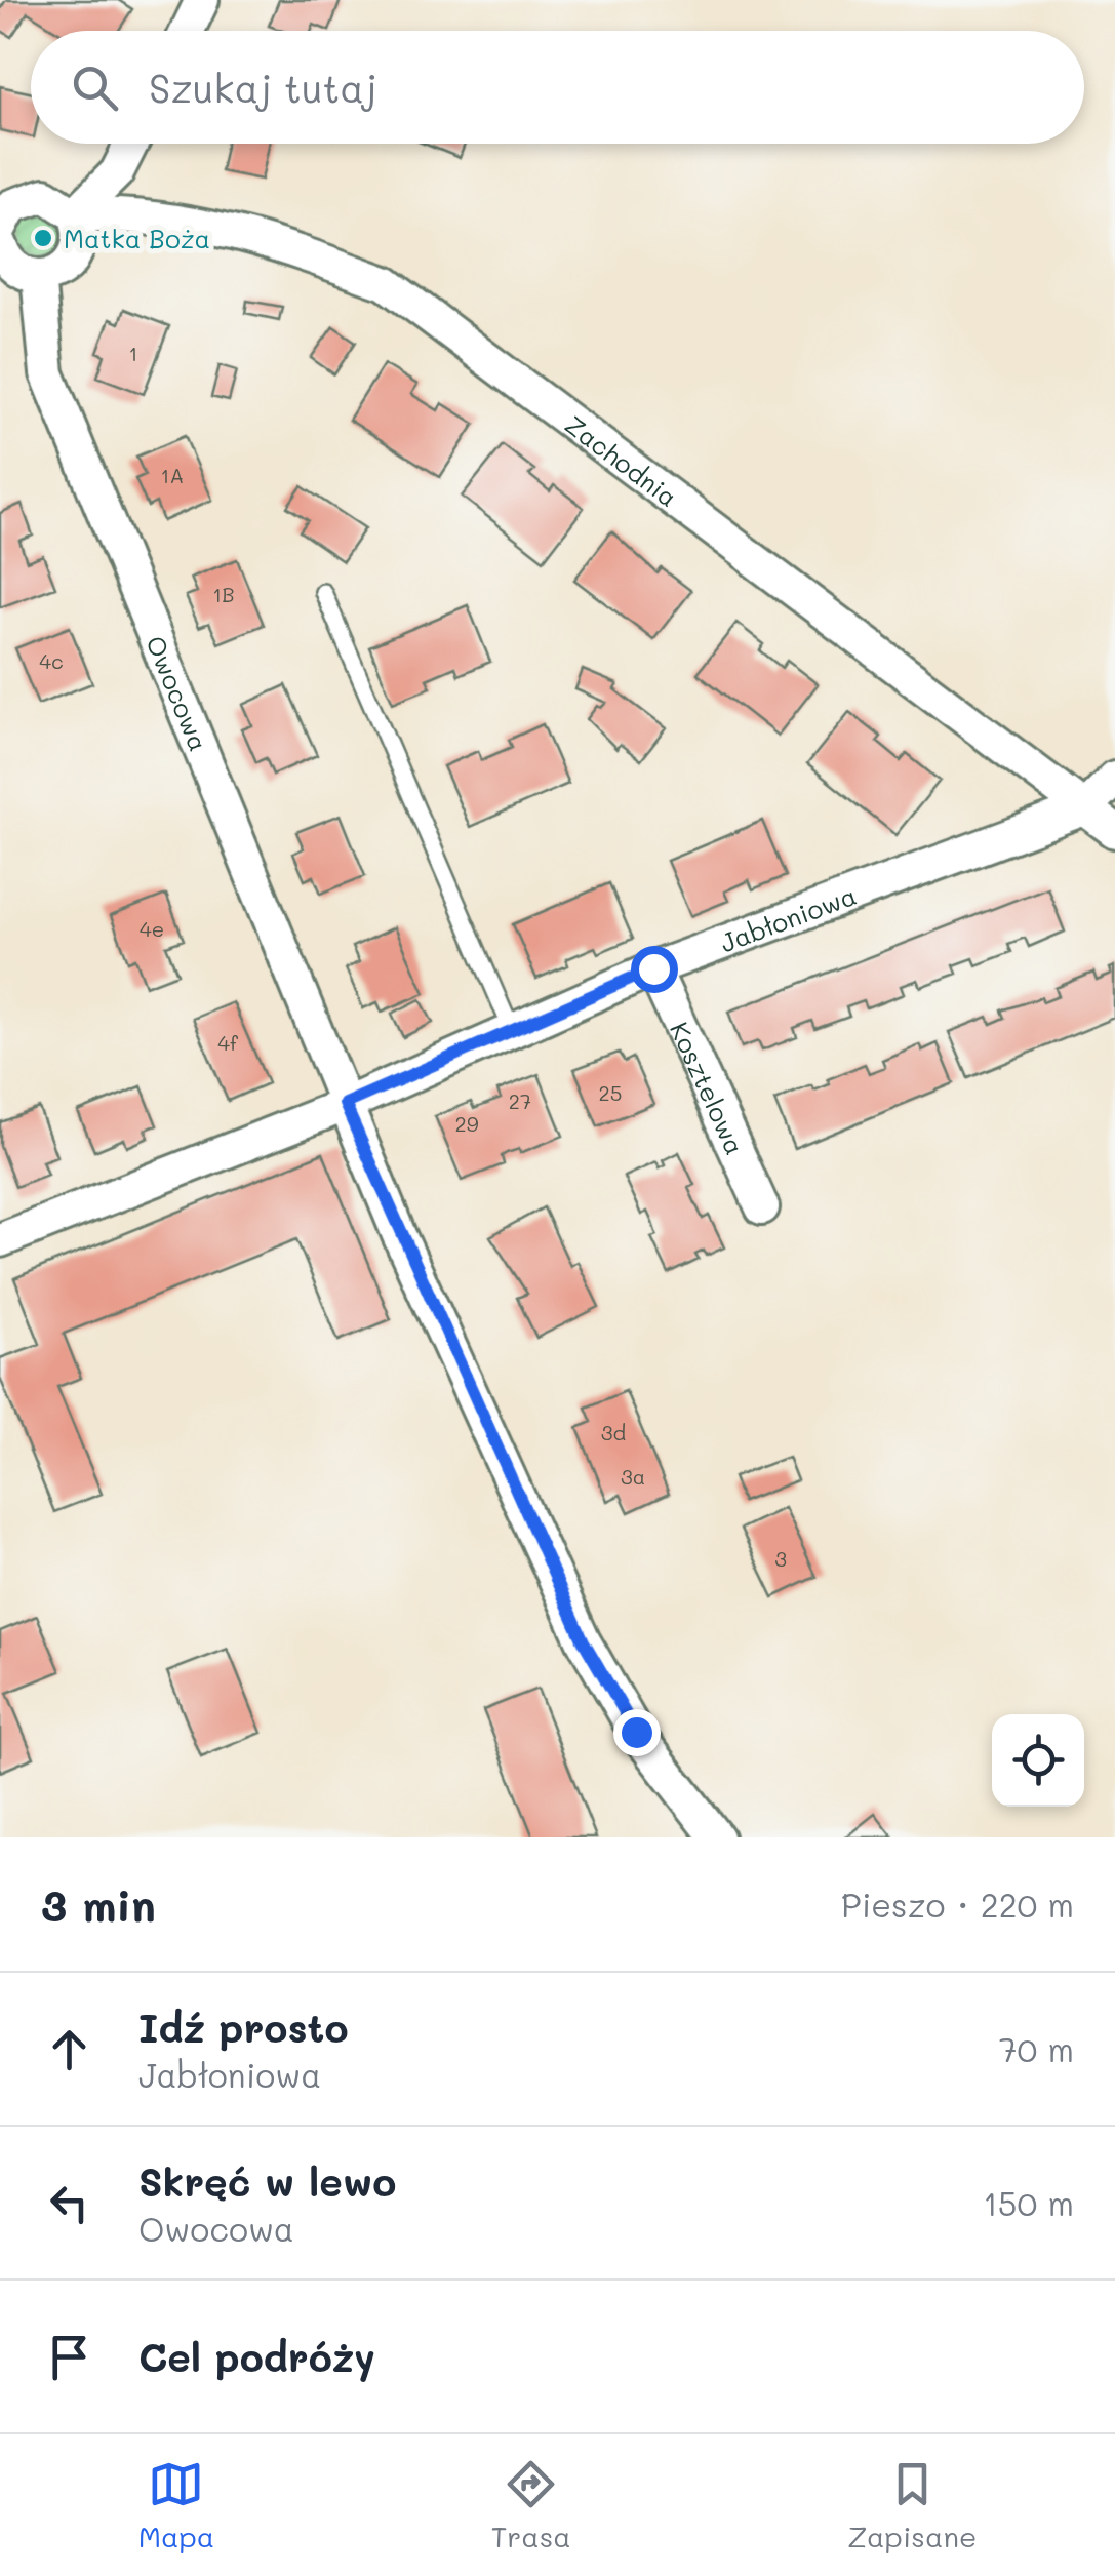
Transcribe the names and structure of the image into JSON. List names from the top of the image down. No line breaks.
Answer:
{"streets":{"street":["Zachodnia","Owocowa","Jabłoniowa","Kosztelowa"]},"crossings":[["Zachodnia","Owocowa"],["Zachodnia","Jabłoniowa"],["Owocowa","Jabłoniowa"],["Jabłoniowa","Kosztelowa"]],"places":["Matka Boża"],"house_numbers":["1","1A","1B","4c","4e","4f","25","27","29","3d","3a","3"],"page":{"search":"Szukaj tutaj","heading":["3 min","Pieszo · 220 m"],"list":[["Idź prosto","Jabłoniowa","70 m"],["Skręć w lewo","Owocowa","150 m"],"Cel podróży"],"nav":["Mapa","Trasa","Zapisane"]}}
